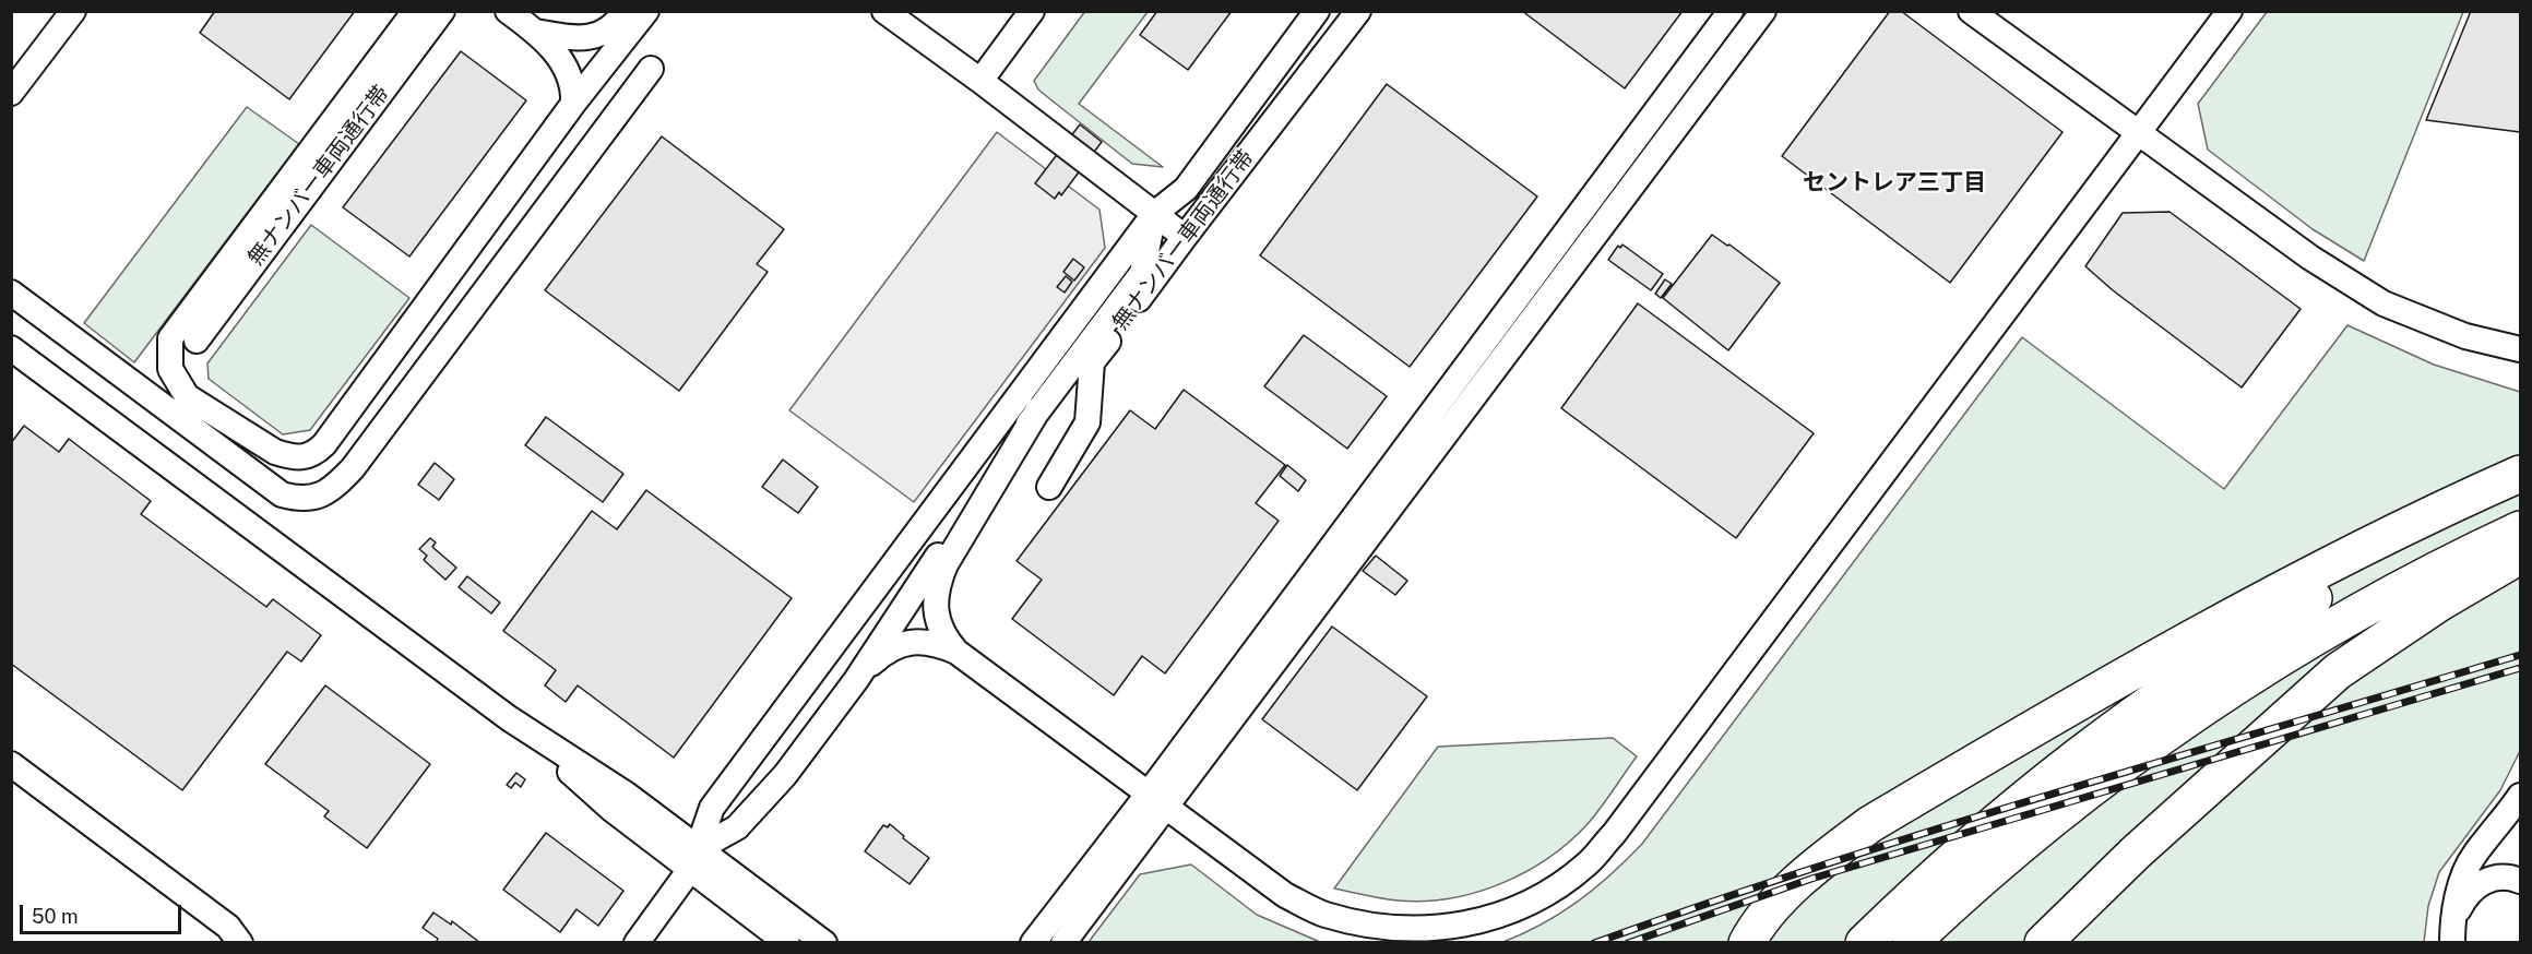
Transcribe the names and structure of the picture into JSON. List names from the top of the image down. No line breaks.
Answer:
{"streets":{"street":["無ナンバー車両通行帯"]},"districts":["セントレア三丁目"],"scale_bar":"50 m"}
